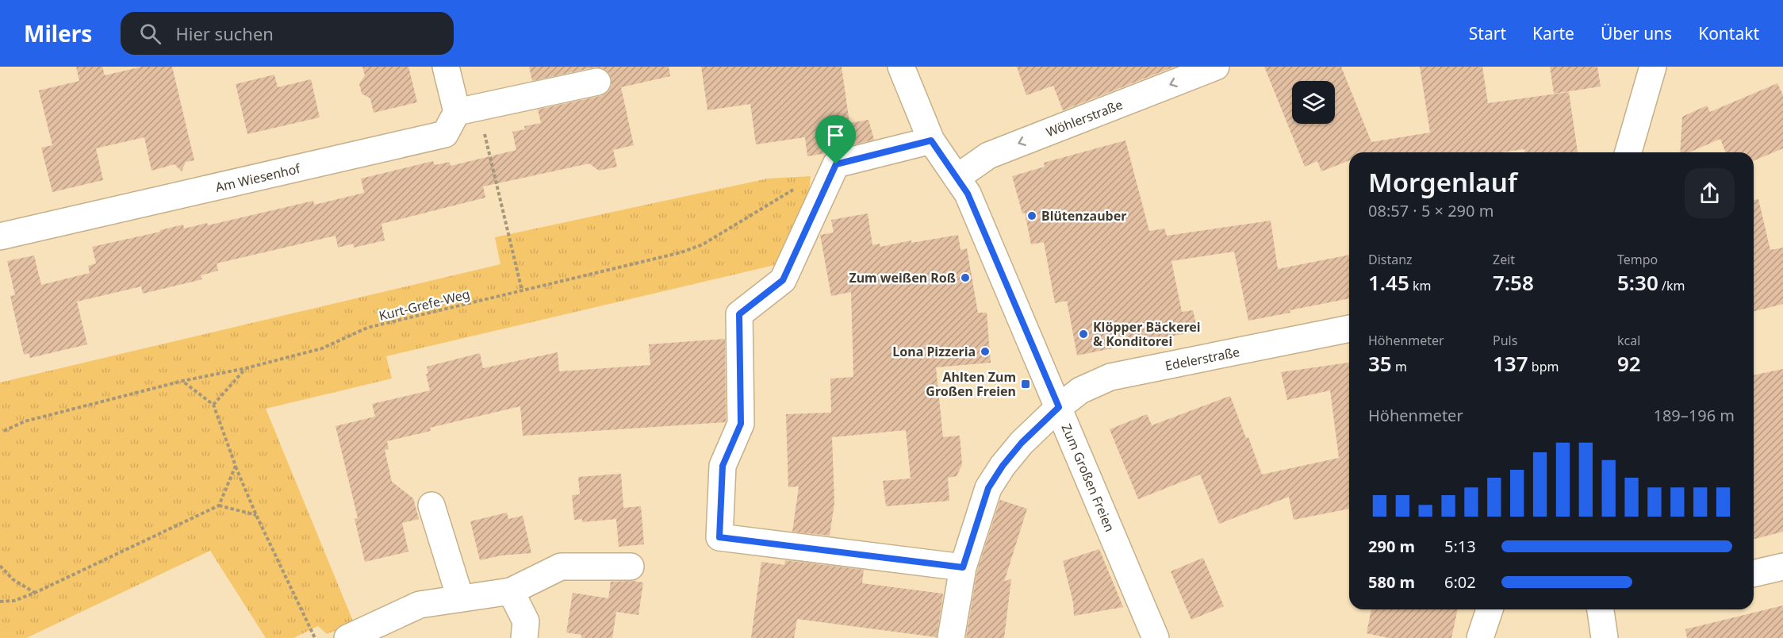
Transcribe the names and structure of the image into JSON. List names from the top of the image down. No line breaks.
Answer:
{"streets":{"street":["Wöhlerstraße","Am Wiesenhof","Edelerstraße","Zum Großen Freien"],"path":["Kurt-Grefe-Weg"]},"crossings":[["Wöhlerstraße","Zum Großen Freien"],["Edelerstraße","Zum Großen Freien"]],"one_way":["Wöhlerstraße"],"places":{"other":["Blütenzauber","Zum weißen Roß","Klöpper Bäckerei & Konditorei","Lona Pizzeria"],"transit":["Ahlten Zum Großen Freien"]},"page":{"header":"Milers","search":"Hier suchen","nav":["Start","Karte","Über uns","Kontakt"],"heading":["Morgenlauf","08:57 · 5 × 290 m"],"stats":[["Distanz","1.45 km"],["Zeit","7:58"],["Tempo","5:30 /km"],["Höhenmeter","35 m"],["Puls","137 bpm"],["kcal","92"]],"chart":["Höhenmeter","189–196 m"],"list":[{"name":"290 m","note":"5:13"},{"name":"580 m","note":"6:02"}]}}
